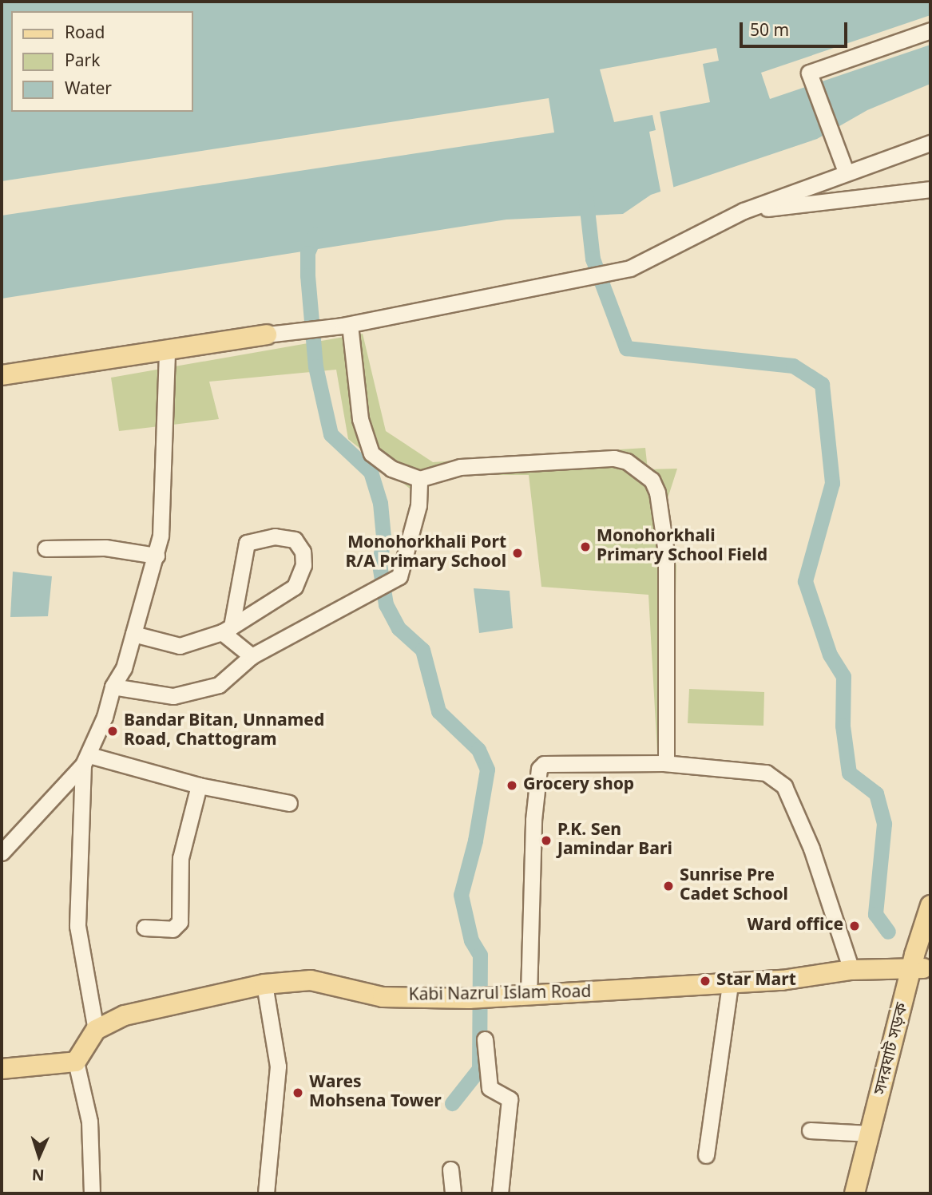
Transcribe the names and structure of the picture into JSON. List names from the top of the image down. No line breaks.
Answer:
{"streets":{"main road":["Kabi Nazrul Islam Road","সদরঘাট সড়ক"]},"crossings":[["Kabi Nazrul Islam Road","সদরঘাট সড়ক"]],"places":["Monohorkhali Primary School Field","Monohorkhali Port R/A Primary School","Bandar Bitan, Unnamed Road, Chattogram","Grocery shop","P.K. Sen Jamindar Bari","Sunrise Pre Cadet School","Ward office","Star Mart","Wares Mohsena Tower"],"legend":["Road","Park","Water"],"scale_bar":"50 m","north":"bottom"}
